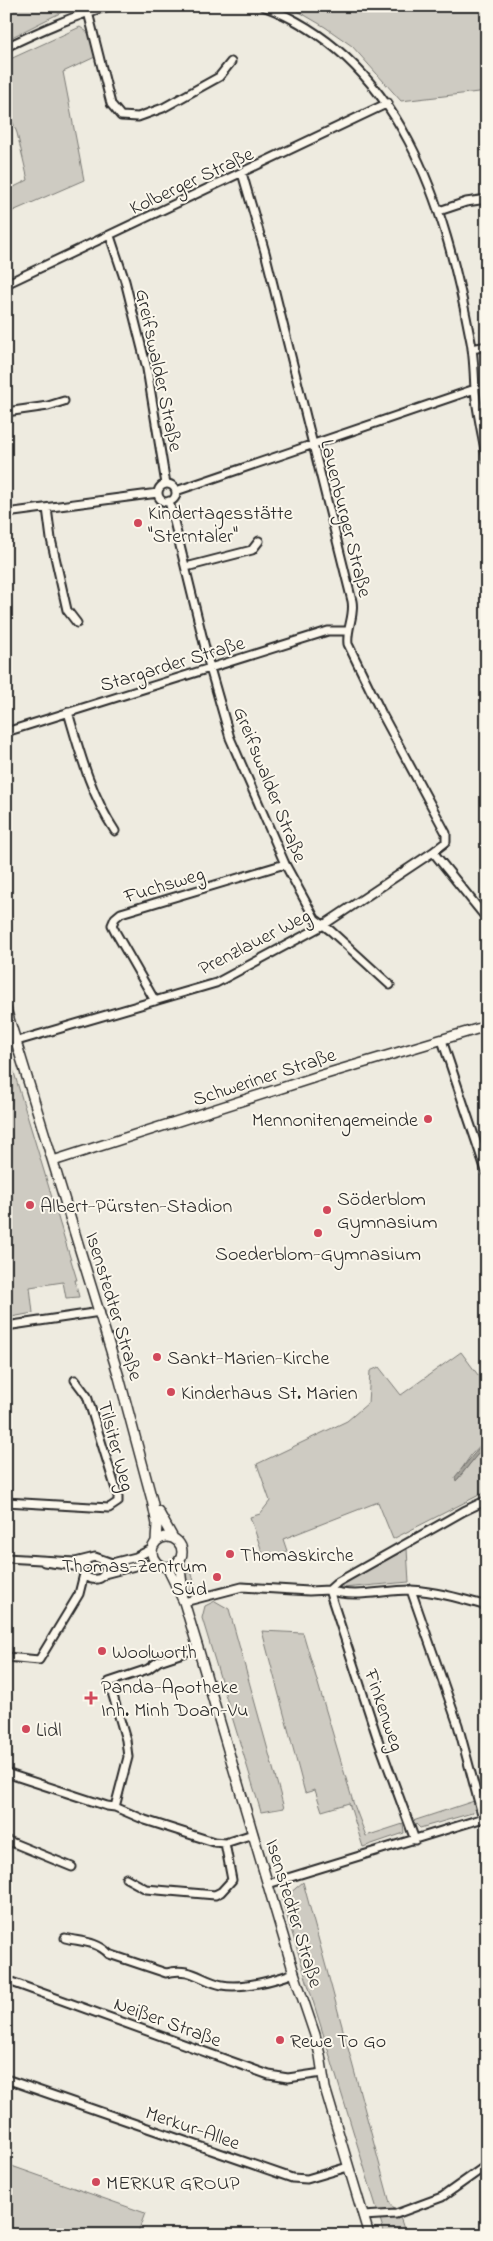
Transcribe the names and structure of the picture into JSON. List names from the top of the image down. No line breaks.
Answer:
{"streets":{"street":["Kolberger Straße","Greifswalder Straße","Lauenburger Straße","Stargarder Straße","Fuchsweg","Prenzlauer Weg","Schweriner Straße","Isenstedter Straße","Tilsiter Weg","Finkenweg","Neißer Straße","Merkur-Allee"]},"crossings":[["Kolberger Straße","Greifswalder Straße"],["Kolberger Straße","Lauenburger Straße"],["Greifswalder Straße","Stargarder Straße"],["Greifswalder Straße","Fuchsweg"],["Greifswalder Straße","Prenzlauer Weg"],["Lauenburger Straße","Stargarder Straße"],["Lauenburger Straße","Prenzlauer Weg"],["Fuchsweg","Prenzlauer Weg"],["Prenzlauer Weg","Isenstedter Straße"],["Schweriner Straße","Isenstedter Straße"],["Isenstedter Straße","Neißer Straße"],["Isenstedter Straße","Merkur-Allee"]],"places":{"other":["Kindertagesstätte \"Sterntaler\"","Mennonitengemeinde","Albert-Pürsten-Stadion","Söderblom Gymnasium","Soederblom-Gymnasium","Sankt-Marien-Kirche","Kinderhaus St. Marien","Thomaskirche","Thomas-Zentrum Süd","Woolworth","Lidl","Rewe To Go","MERKUR GROUP"],"health":["Panda-Apotheke Inh. Minh Doan-Vu"]}}
